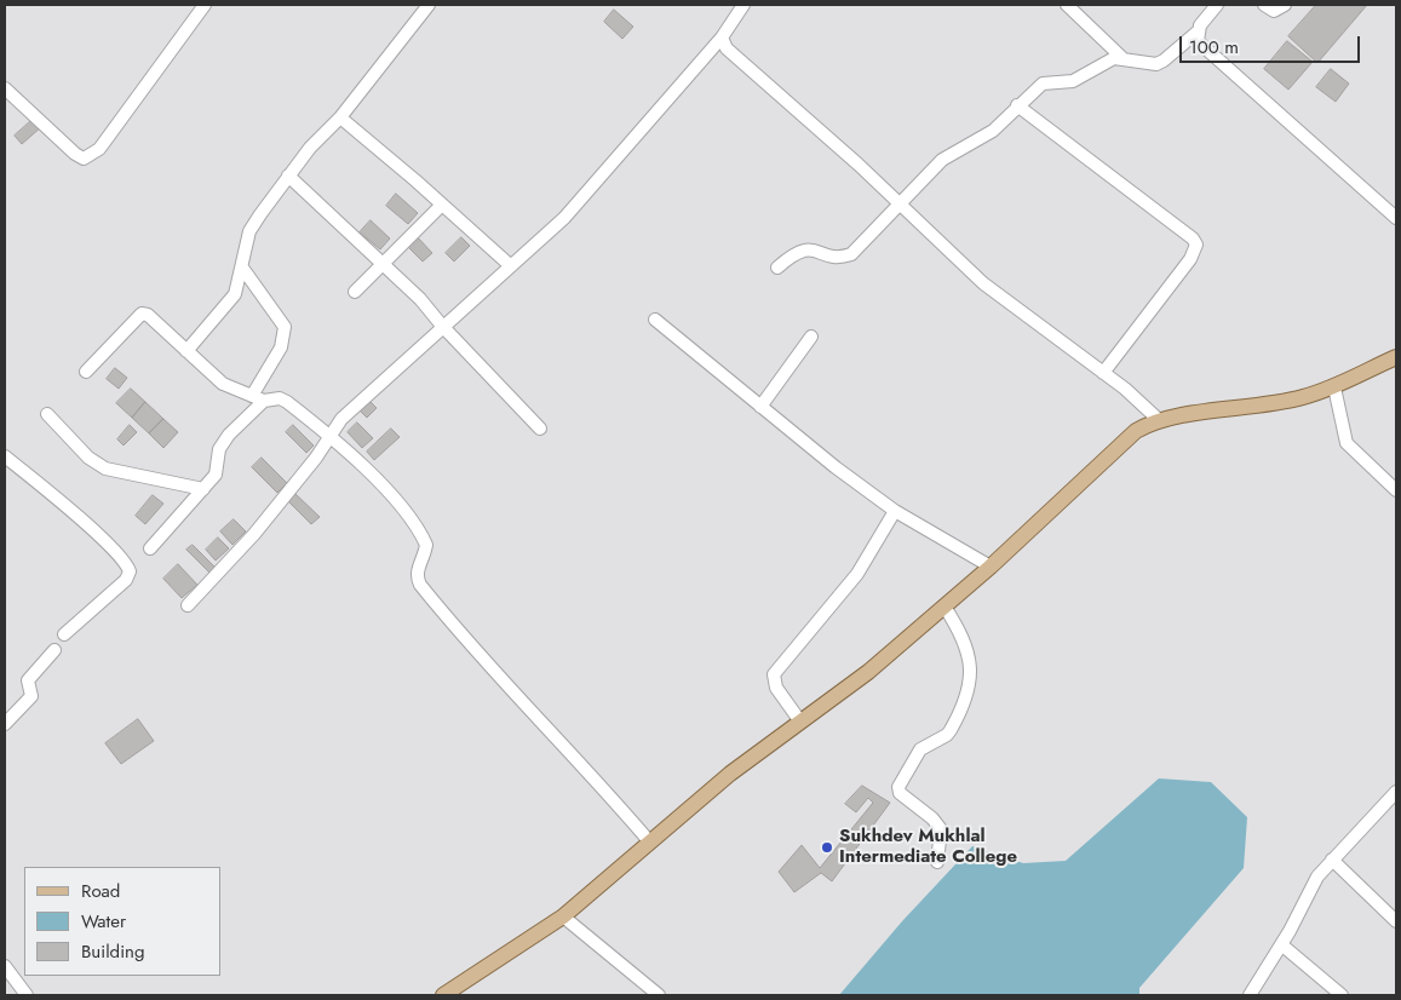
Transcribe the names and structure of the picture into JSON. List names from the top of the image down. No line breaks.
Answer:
{"places":["Sukhdev Mukhlal Intermediate College"],"legend":["Road","Water","Building"],"scale_bar":"100 m"}
